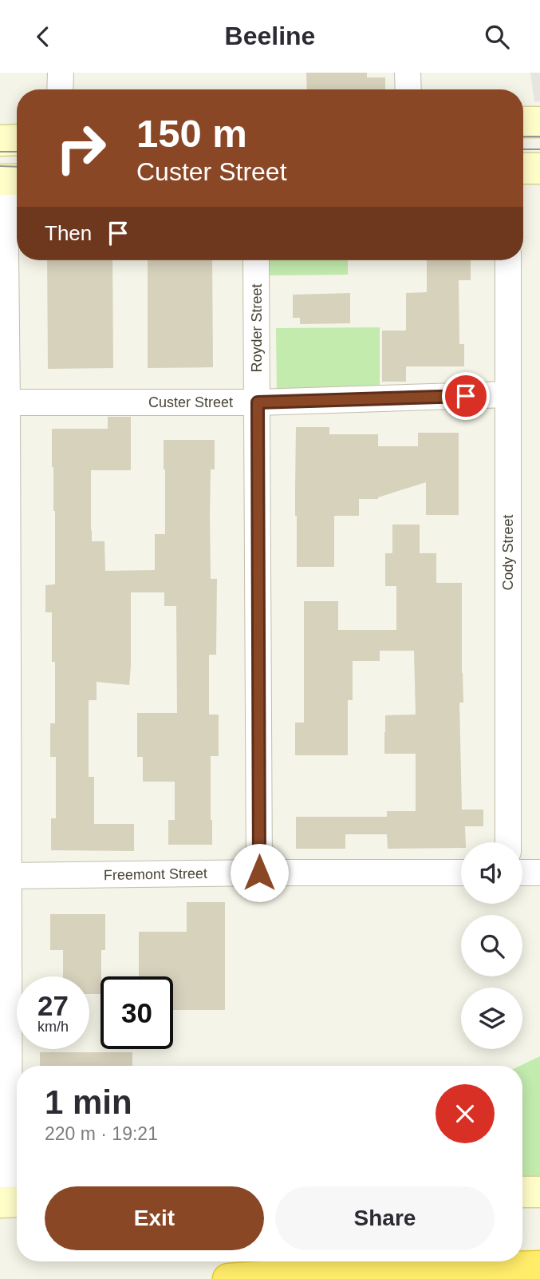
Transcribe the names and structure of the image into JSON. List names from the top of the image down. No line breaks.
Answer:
{"streets":{"street":["Royder Street","Custer Street","Cody Street","Freemont Street"]},"crossings":[["Royder Street","Custer Street"],["Royder Street","Freemont Street"],["Custer Street","Cody Street"]],"page":{"header":"Beeline","turn":["150 m","Custer Street"],"then":"Then","speed":"27 km/h","limit":"30","heading":["1 min","220 m · 19:21"],"buttons":["Exit","Share"]}}
